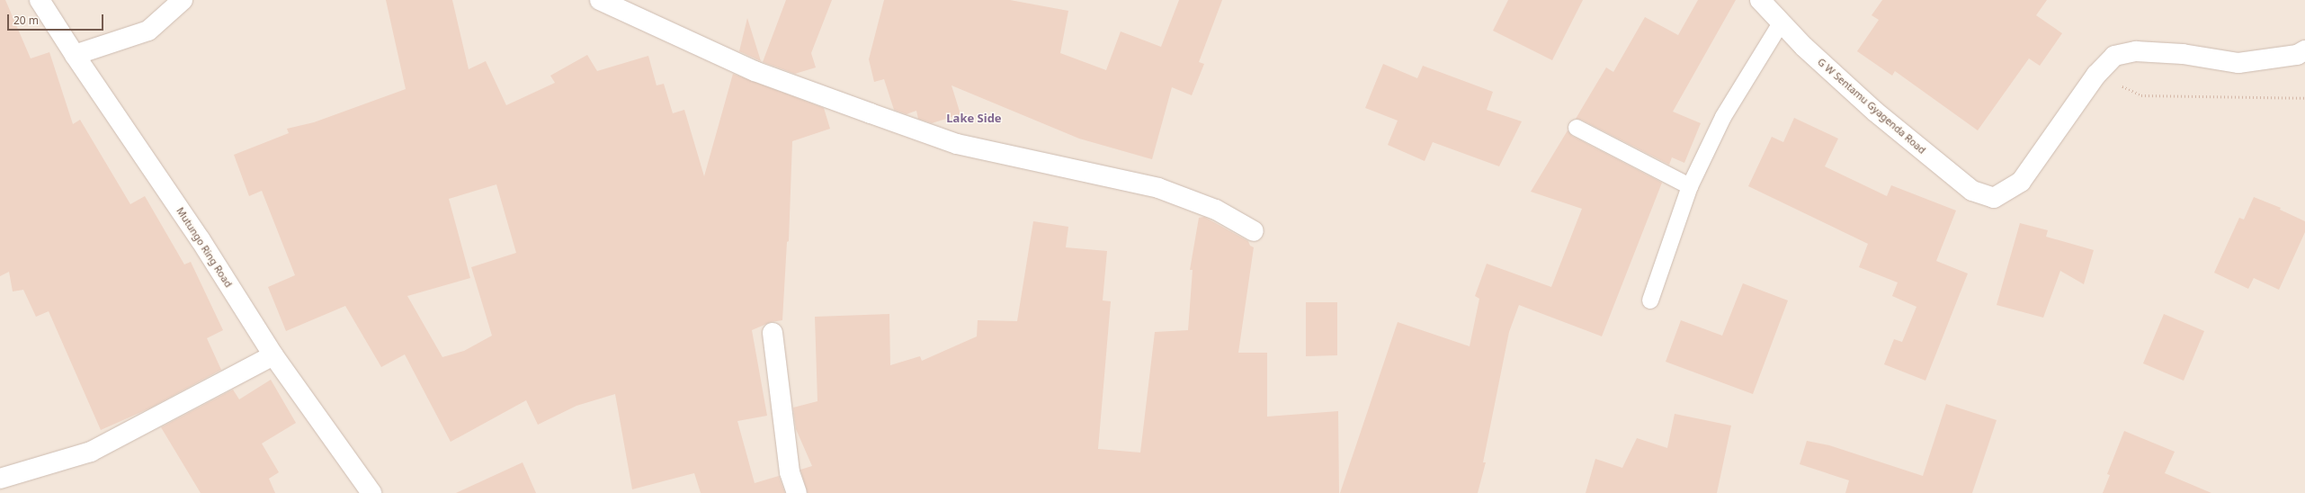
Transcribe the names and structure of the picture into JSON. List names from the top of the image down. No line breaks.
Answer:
{"streets":{"street":["G W Sentamu Gyagenda Road","Mutungo Ring Road"]},"districts":["Lake Side"],"scale_bar":"20 m"}
